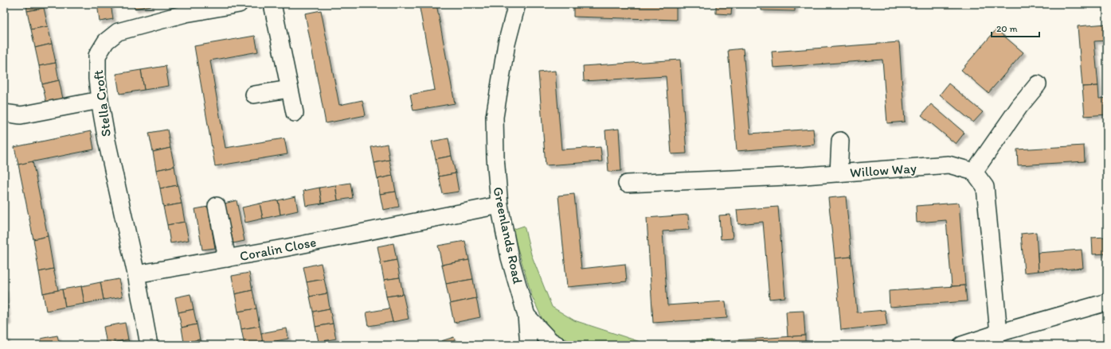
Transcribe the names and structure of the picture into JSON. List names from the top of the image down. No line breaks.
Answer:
{"streets":{"street":["Stella Croft","Willow Way","Greenlands Road","Coralin Close"]},"crossings":[["Stella Croft","Coralin Close"],["Greenlands Road","Coralin Close"]],"scale_bar":"20 m"}
